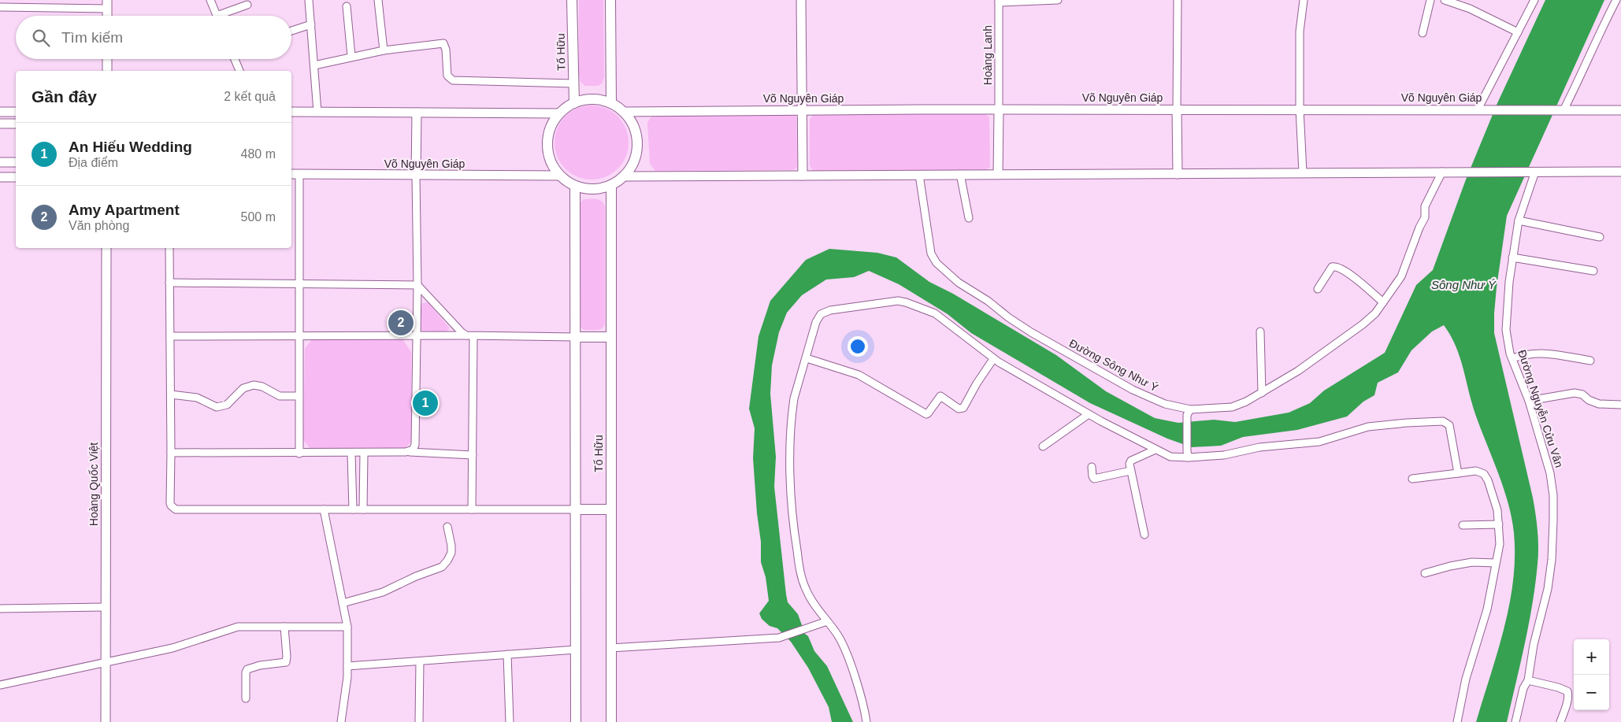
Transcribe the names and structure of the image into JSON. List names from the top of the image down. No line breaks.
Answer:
{"streets":{"main road":["Tố Hữu"],"street":["Hoàng Lanh","Võ Nguyên Giáp","Đường Sông Như Ý","Đường Nguyễn Cửu Vân","Hoàng Quốc Việt"]},"crossings":[["Tố Hữu","Võ Nguyên Giáp"],["Hoàng Lanh","Võ Nguyên Giáp"]],"water":["Sông Như Ý"],"page":{"search":"Tìm kiếm","heading":["Gần đây","2 kết quả"],"list":[{"mark":"1","name":"An Hiếu Wedding","note":"Địa điểm","value":"480 m"},{"mark":"2","name":"Amy Apartment","note":"Văn phòng","value":"500 m"}],"pins":["2","1"],"map_buttons":["+","−"]}}
